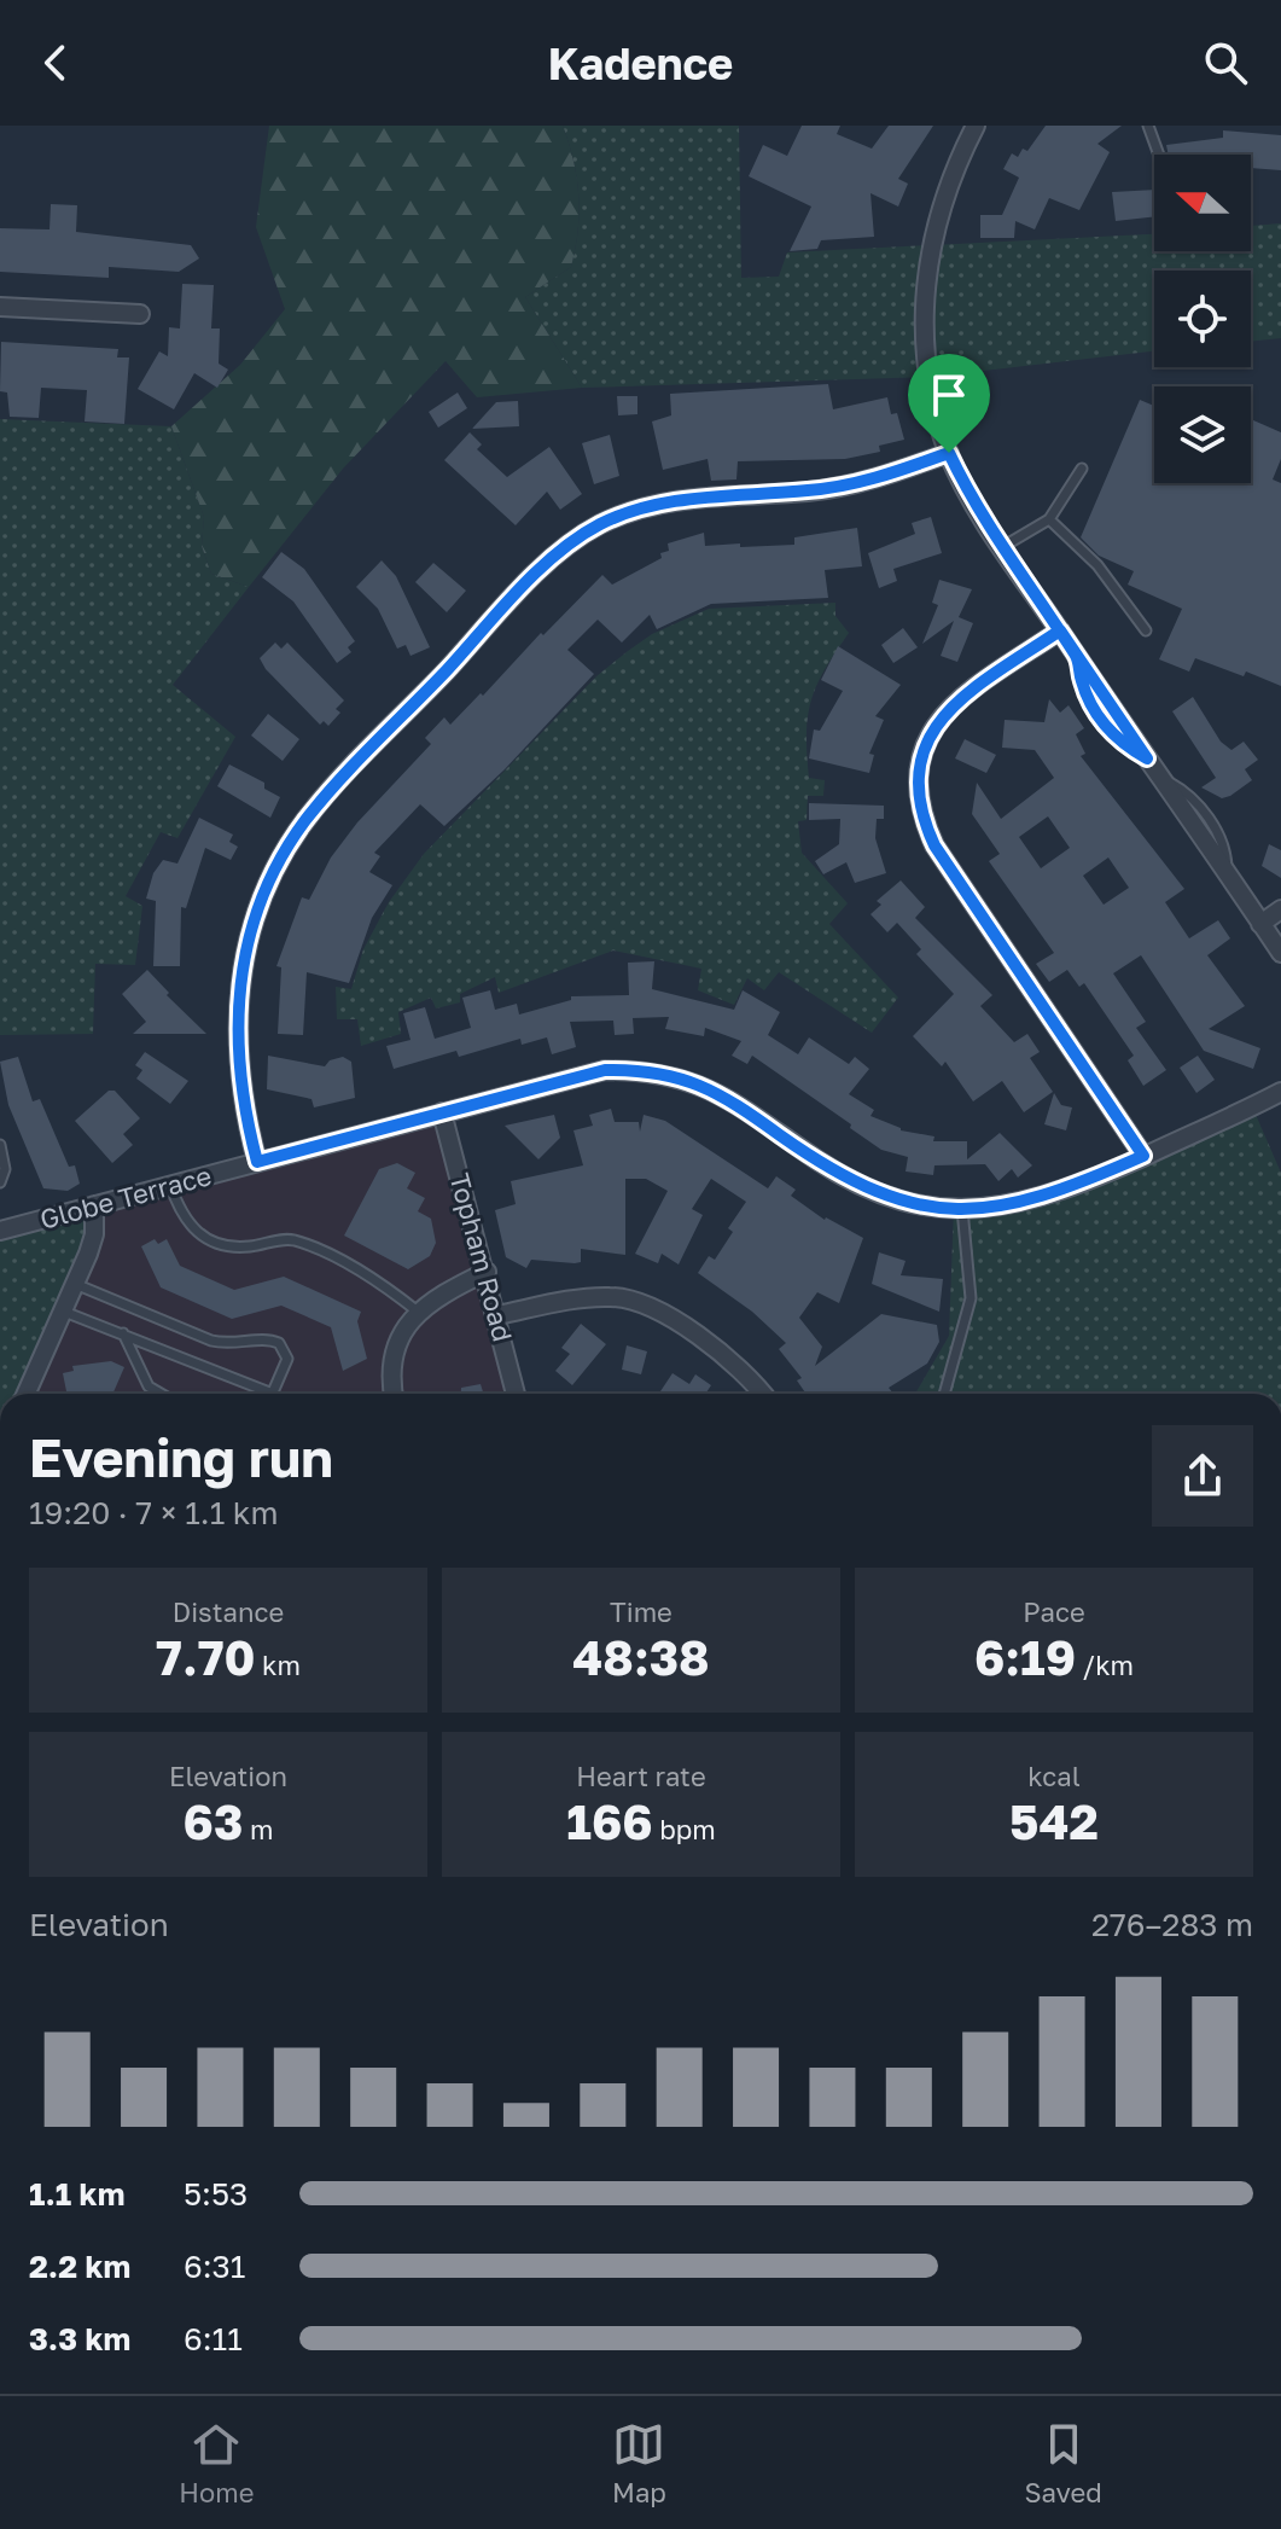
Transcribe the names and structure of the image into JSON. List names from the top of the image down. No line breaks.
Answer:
{"streets":{"street":["Globe Terrace","Topham Road"]},"crossings":[["Globe Terrace","Topham Road"]],"north":"left","page":{"header":"Kadence","heading":["Evening run","19:20 · 7 × 1.1 km"],"stats":[["Distance","7.70 km"],["Time","48:38"],["Pace","6:19 /km"],["Elevation","63 m"],["Heart rate","166 bpm"],["kcal","542"]],"chart":["Elevation","276–283 m"],"list":[{"name":"1.1 km","note":"5:53"},{"name":"2.2 km","note":"6:31"},{"name":"3.3 km","note":"6:11"}],"tabs":["Home","Map","Saved"]}}
